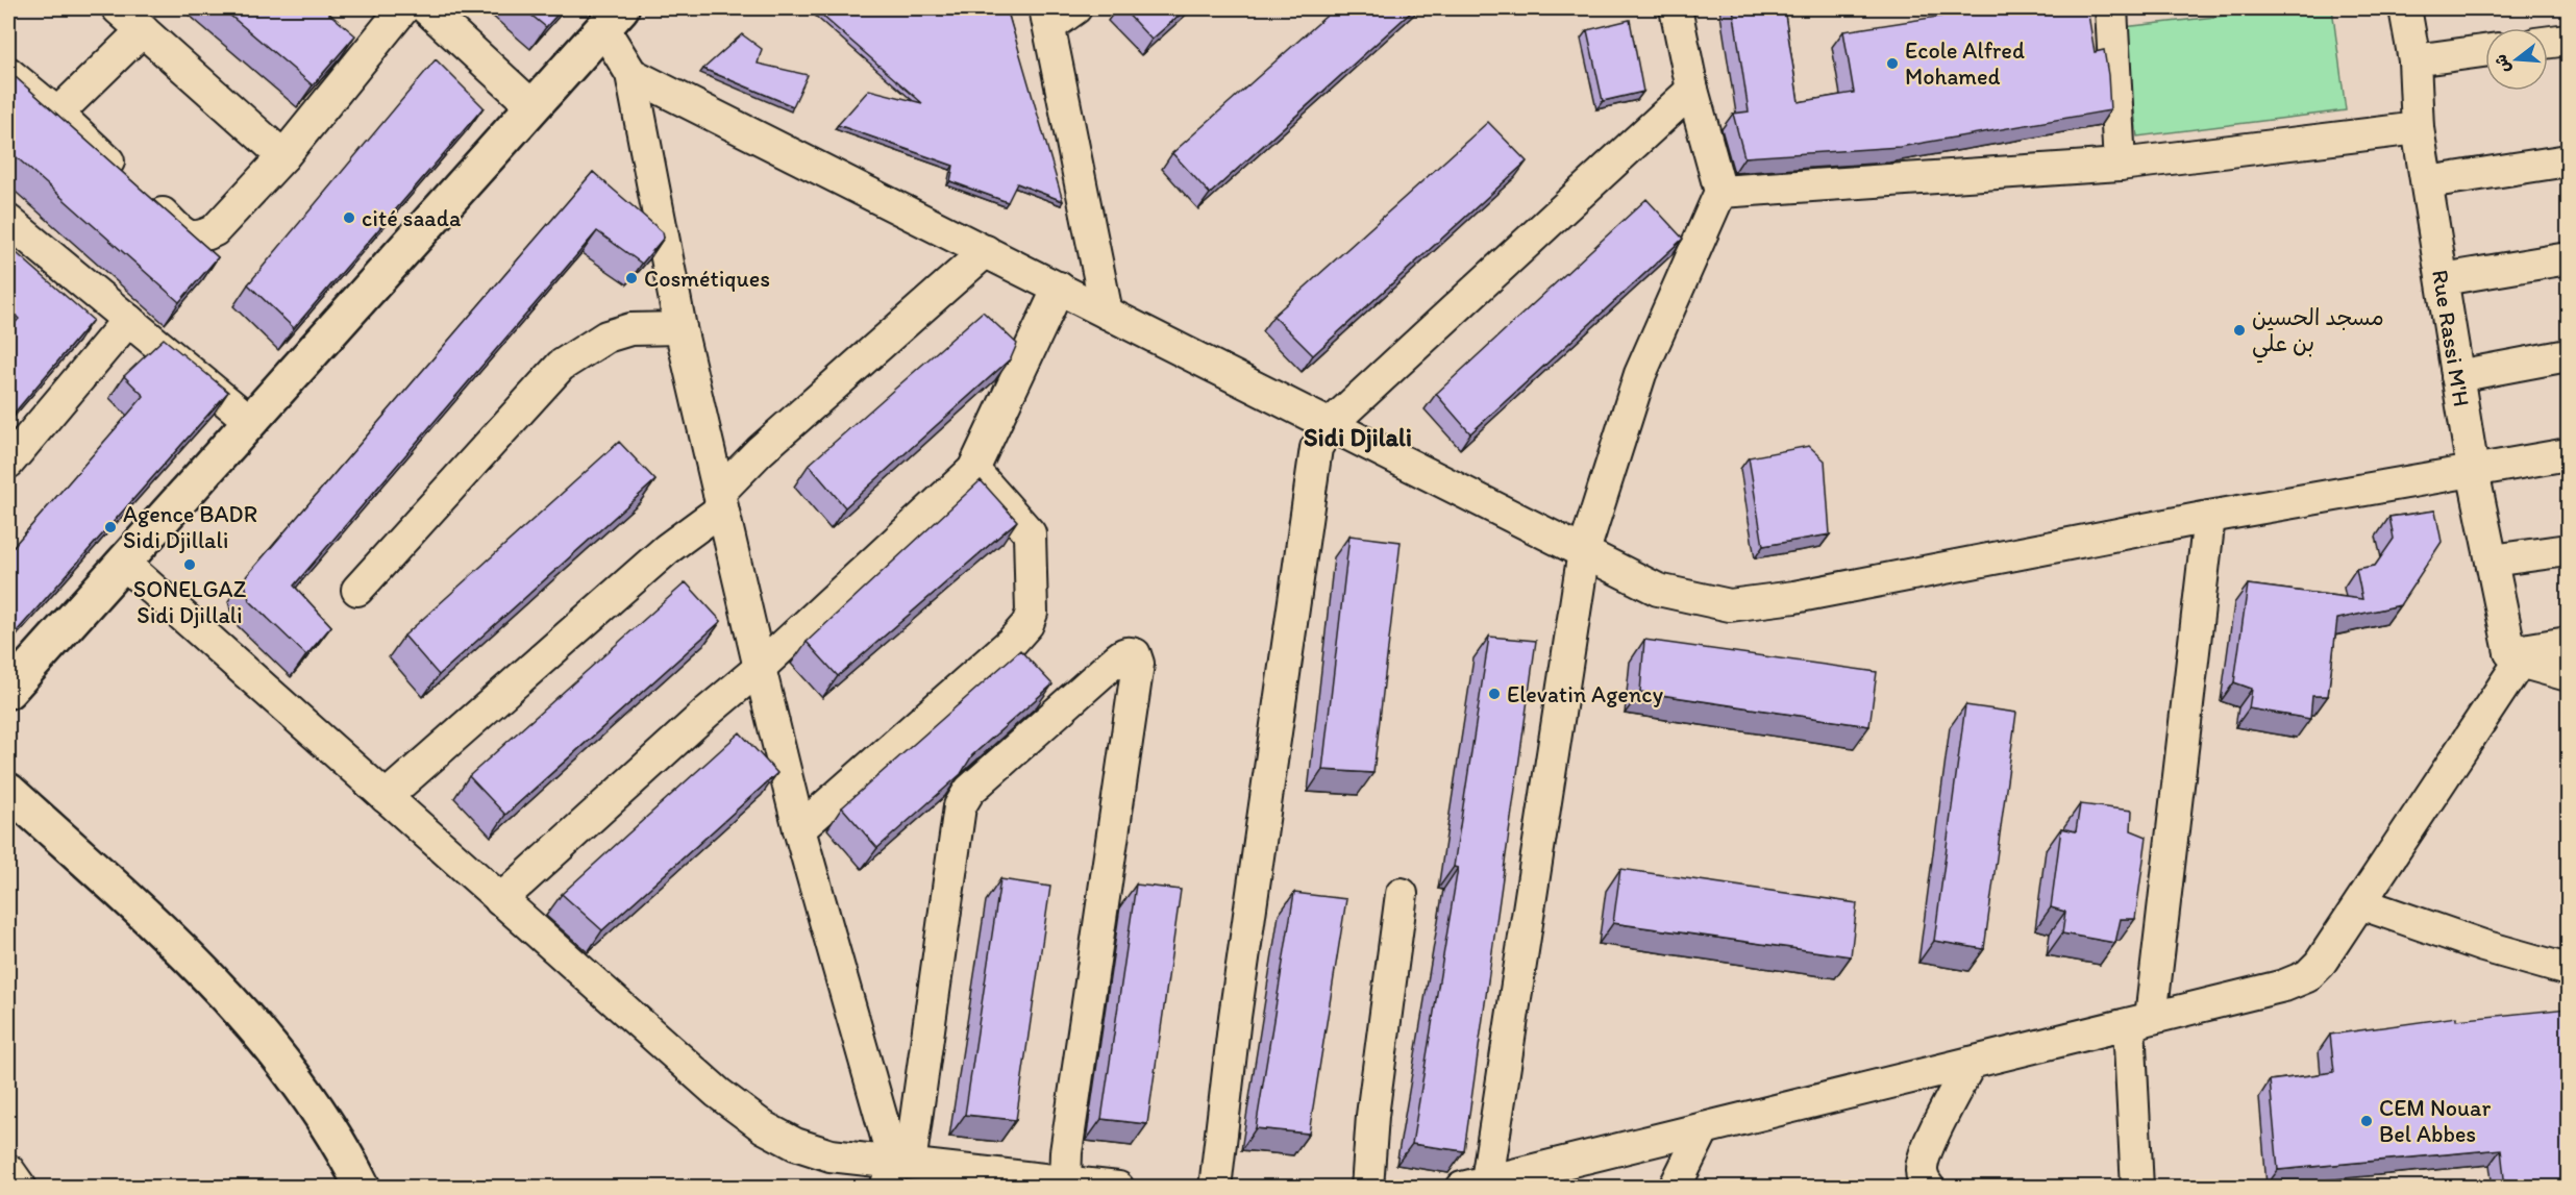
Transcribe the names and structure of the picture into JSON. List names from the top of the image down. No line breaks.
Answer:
{"streets":{"street":["Rue Rassi M'H"]},"districts":["Sidi Djilali"],"places":["Ecole Alfred Mohamed","cité saada","Cosmétiques","مسجد الحسين بن علي","Agence BADR Sidi Djillali","SONELGAZ Sidi Djillali","Elevatin Agency","CEM Nouar Bel Abbes"],"north":"left"}
